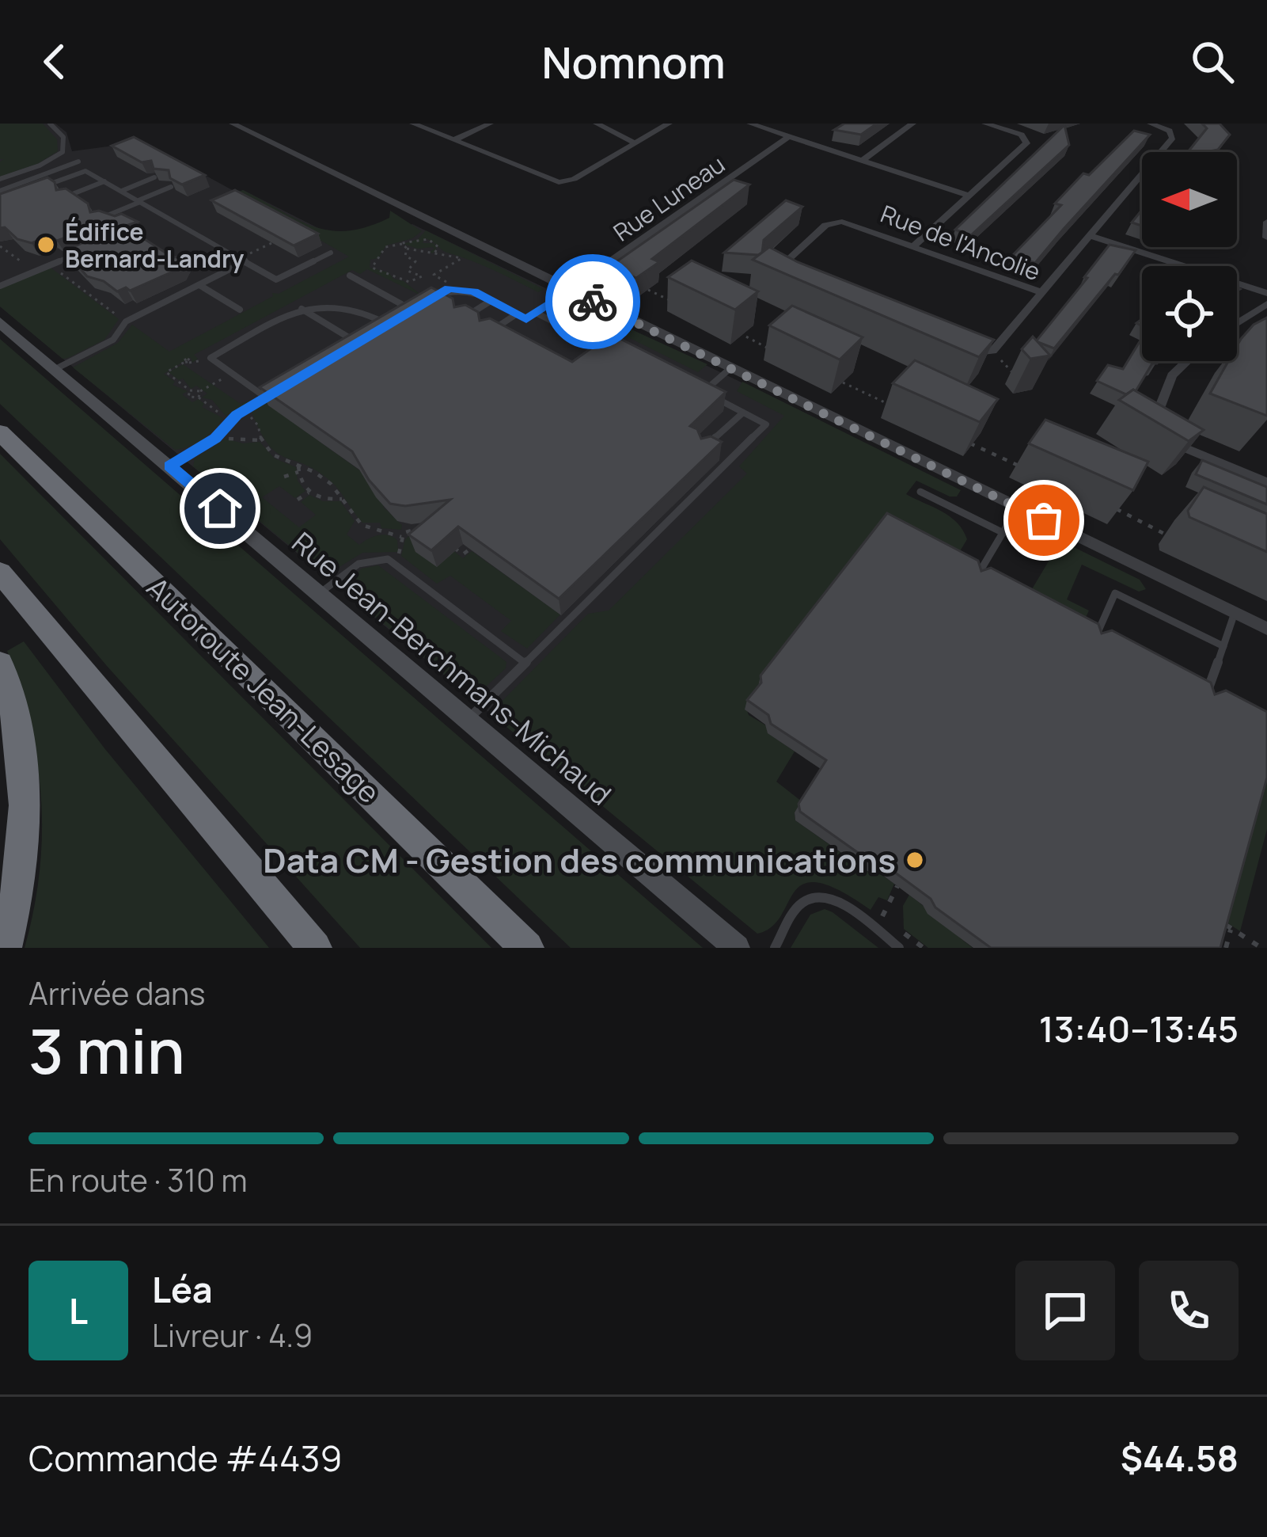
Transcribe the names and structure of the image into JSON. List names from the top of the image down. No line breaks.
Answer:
{"streets":{"highway":["Autoroute Jean-Lesage"],"street":["Rue Luneau","Rue de l'Ancolie","Rue Jean-Berchmans-Michaud"]},"places":["Édifice Bernard-Landry","Data CM - Gestion des communications"],"north":"left","page":{"header":"Nomnom","heading":["3 min","Arrivée dans","13:40–13:45"],"panel":["Léa","Livreur · 4.9","Commande #4439","$44.58"],"bar":"En route · 310 m","round":"L"}}
